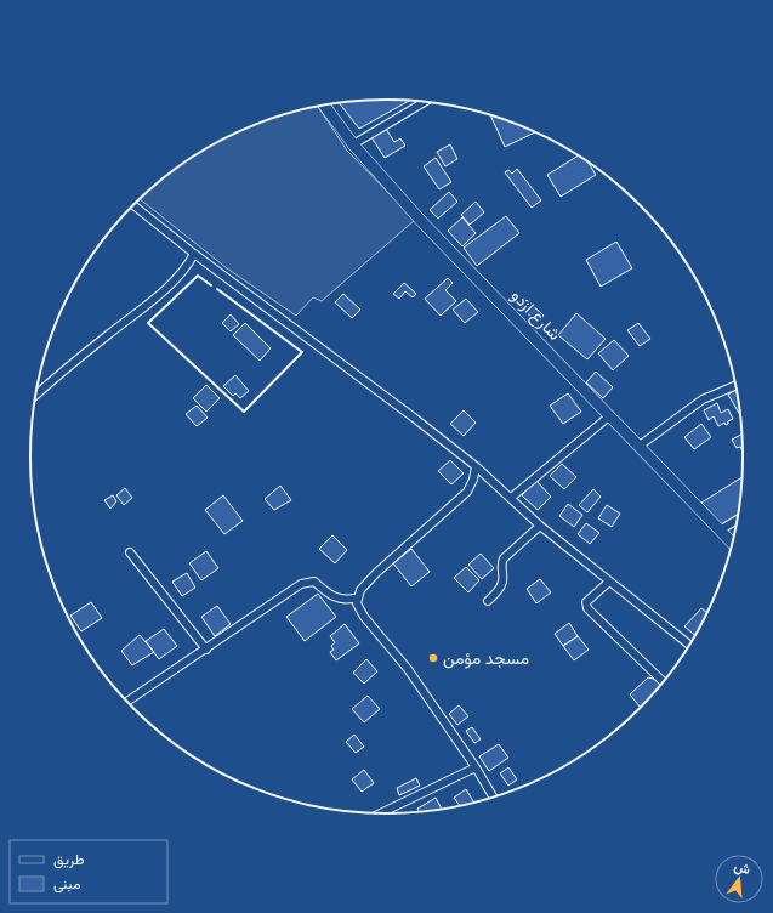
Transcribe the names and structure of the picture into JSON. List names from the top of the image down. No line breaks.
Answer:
{"streets":{"street":["شارع ازدو"]},"places":["مسجد مؤمن"],"legend":["طريق","مبنى"],"north":"top"}
